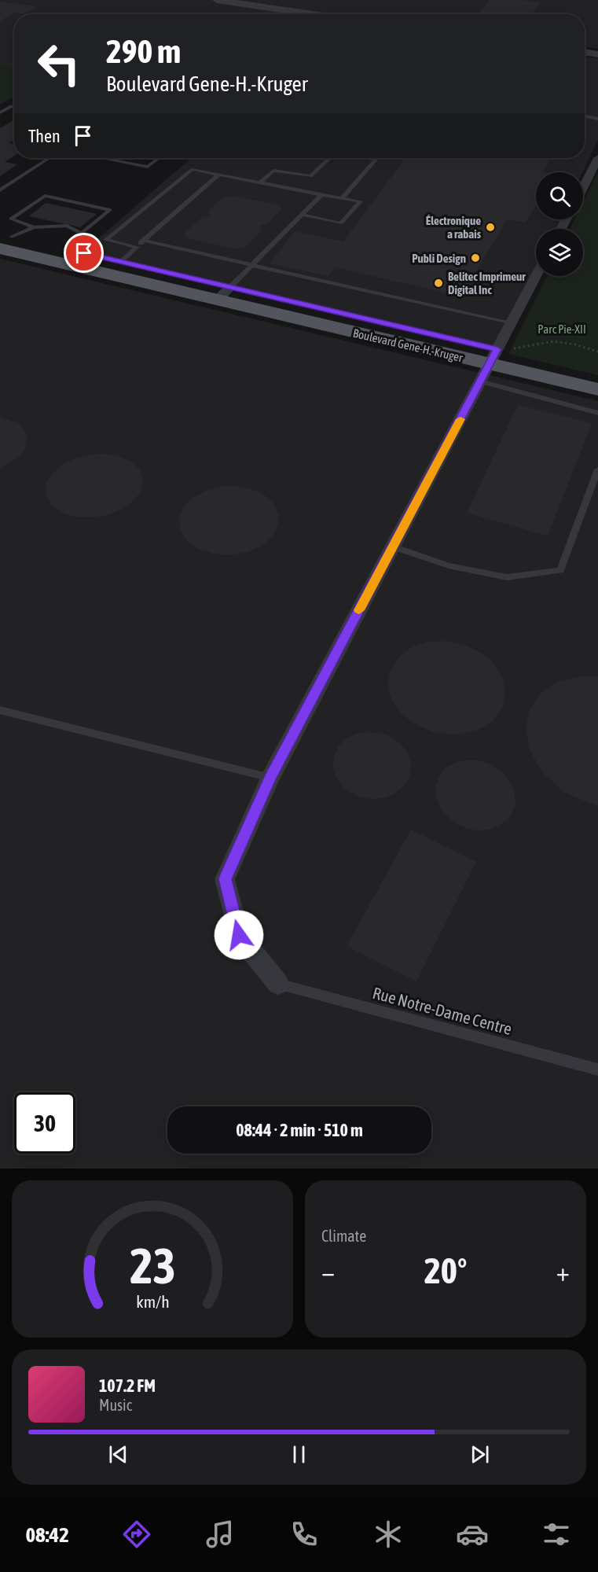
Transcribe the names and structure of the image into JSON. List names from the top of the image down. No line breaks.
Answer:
{"streets":{"main road":["Boulevard Gene-H.-Kruger"],"lane":["Rue Notre-Dame Centre"]},"parks":["Parc Pie-XII"],"places":["Électronique a rabais","Publi Design","Belitec Imprimeur Digital Inc"],"page":{"turn":["290 m","Boulevard Gene-H.-Kruger"],"then":"Then","limit":"30","trip":"08:44 · 2 min · 510 m","tile":"Climate","heat":["−","20°","+"],"song":["107.2 FM","Music"],"tabs":"08:42","gauge":["23","km/h"]}}
